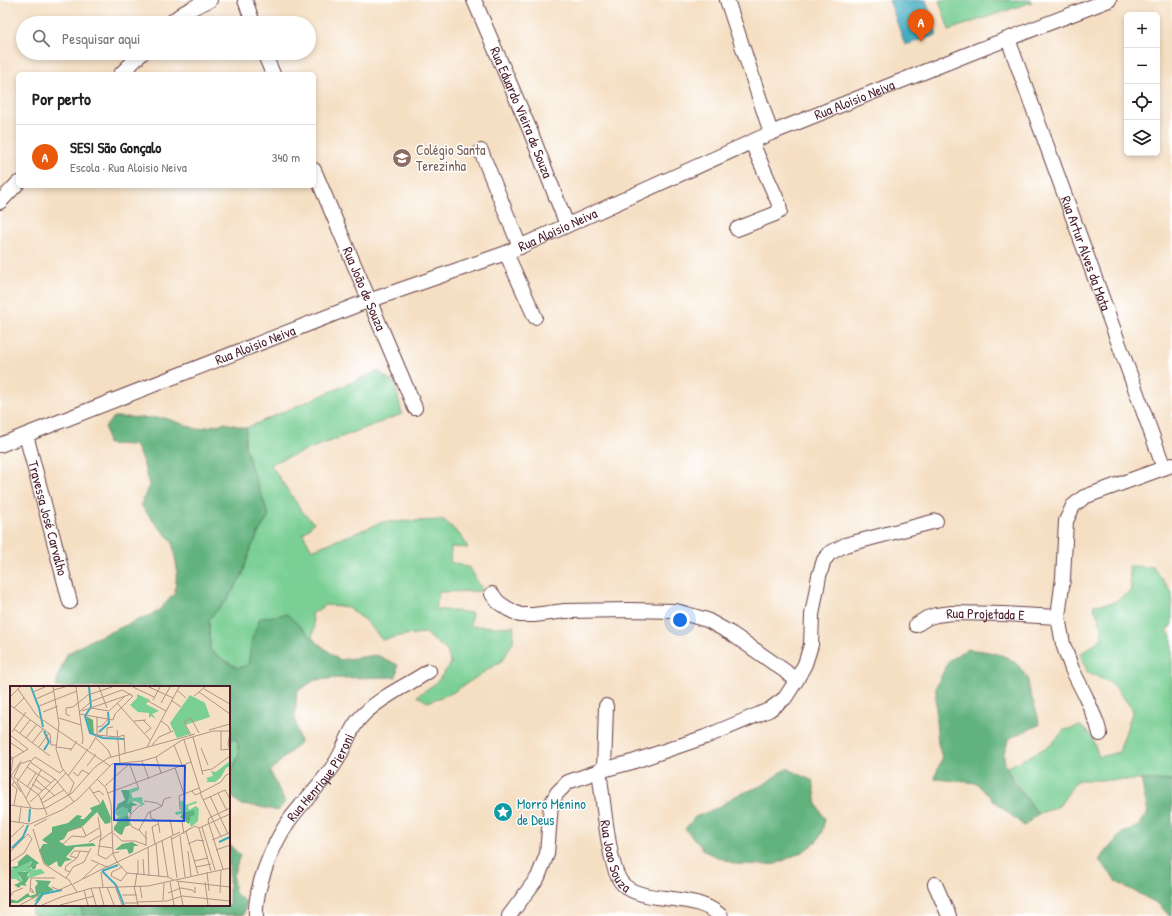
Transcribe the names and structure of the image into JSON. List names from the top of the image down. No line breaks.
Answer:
{"streets":{"street":["Rua Aloisio Neiva","Rua Eduardo Vieira de Souza","Rua Artur Alves da Mota","Rua João de Souza","Travessa José Carvalho","Rua Projetada E","Rua Henrique Pieroni","Rua Joao Souza"]},"crossings":[["Rua Aloisio Neiva","Rua Eduardo Vieira de Souza"],["Rua Aloisio Neiva","Rua Artur Alves da Mota"],["Rua Aloisio Neiva","Rua João de Souza"],["Rua Aloisio Neiva","Travessa José Carvalho"]],"places":{"school or university":["Colégio Santa Terezinha"],"place":["Morro Menino de Deus"]},"page":{"pins":"A","map_buttons":["+","−"],"search":"Pesquisar aqui","heading":"Por perto","list":[{"mark":"A","name":"SESI São Gonçalo","note":"Escola · Rua Aloisio Neiva","value":"340 m"}]}}
